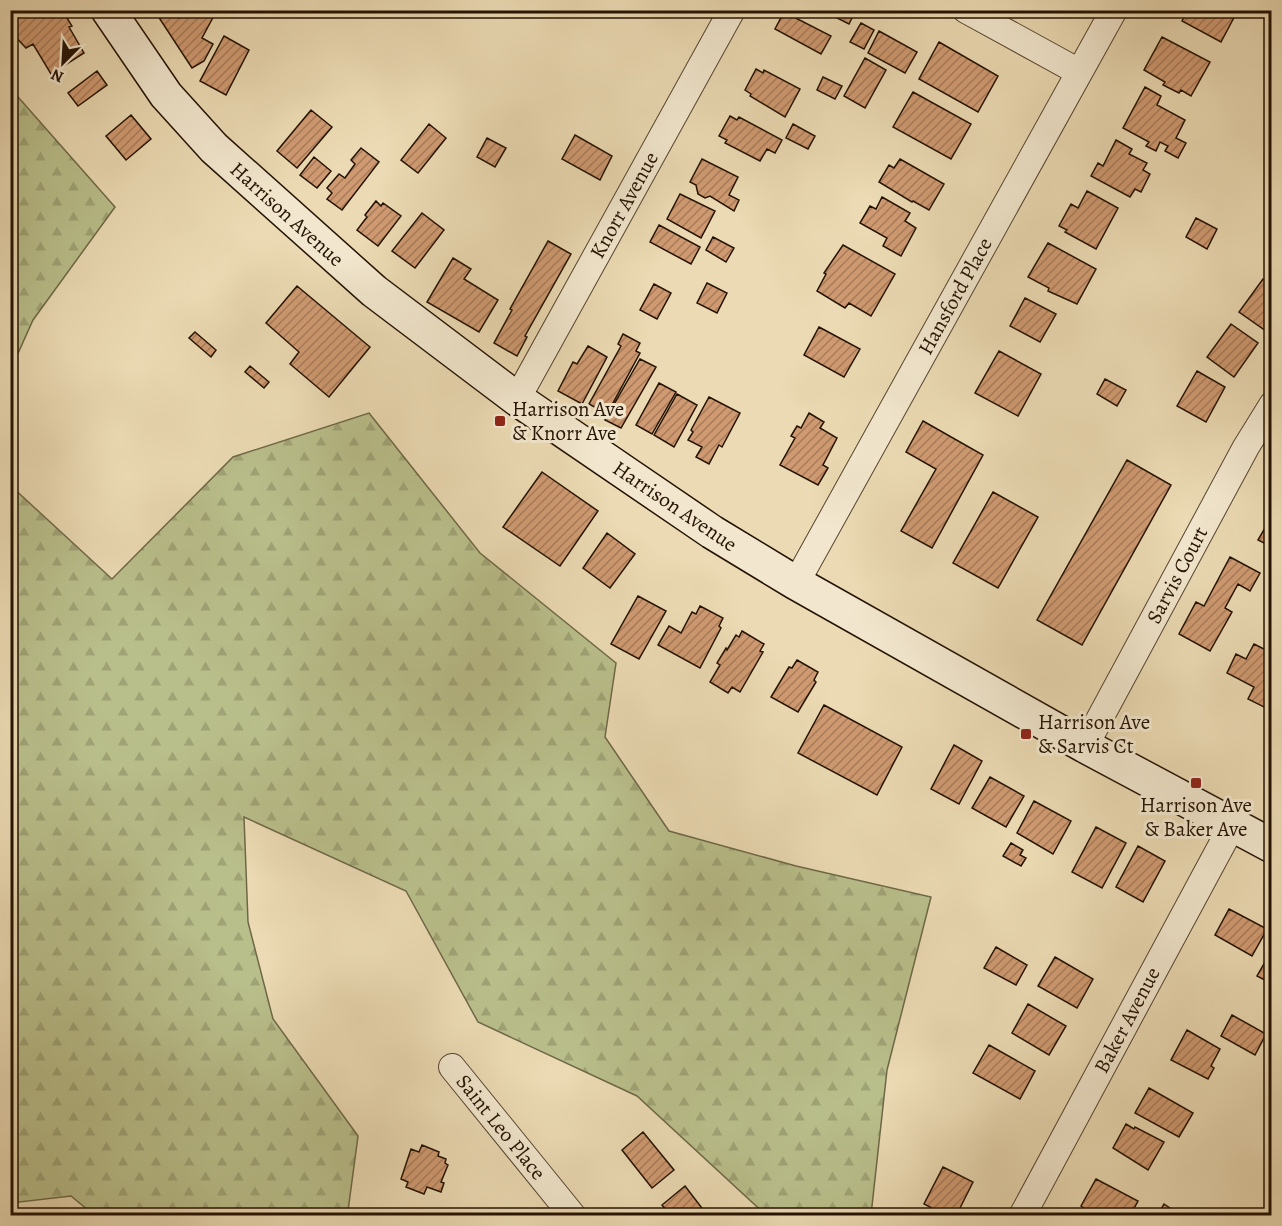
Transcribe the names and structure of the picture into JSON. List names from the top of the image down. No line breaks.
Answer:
{"streets":{"main road":["Harrison Avenue"],"street":["Knorr Avenue","Hansford Place","Sarvis Court","Baker Avenue","Saint Leo Place"]},"crossings":[["Knorr Avenue","Harrison Avenue"],["Harrison Avenue","Hansford Place"],["Harrison Avenue","Sarvis Court"],["Harrison Avenue","Baker Avenue"]],"places":{"transit":["Harrison Ave & Knorr Ave","Harrison Ave & Sarvis Ct","Harrison Ave & Baker Ave"]},"north":"bottom left"}
